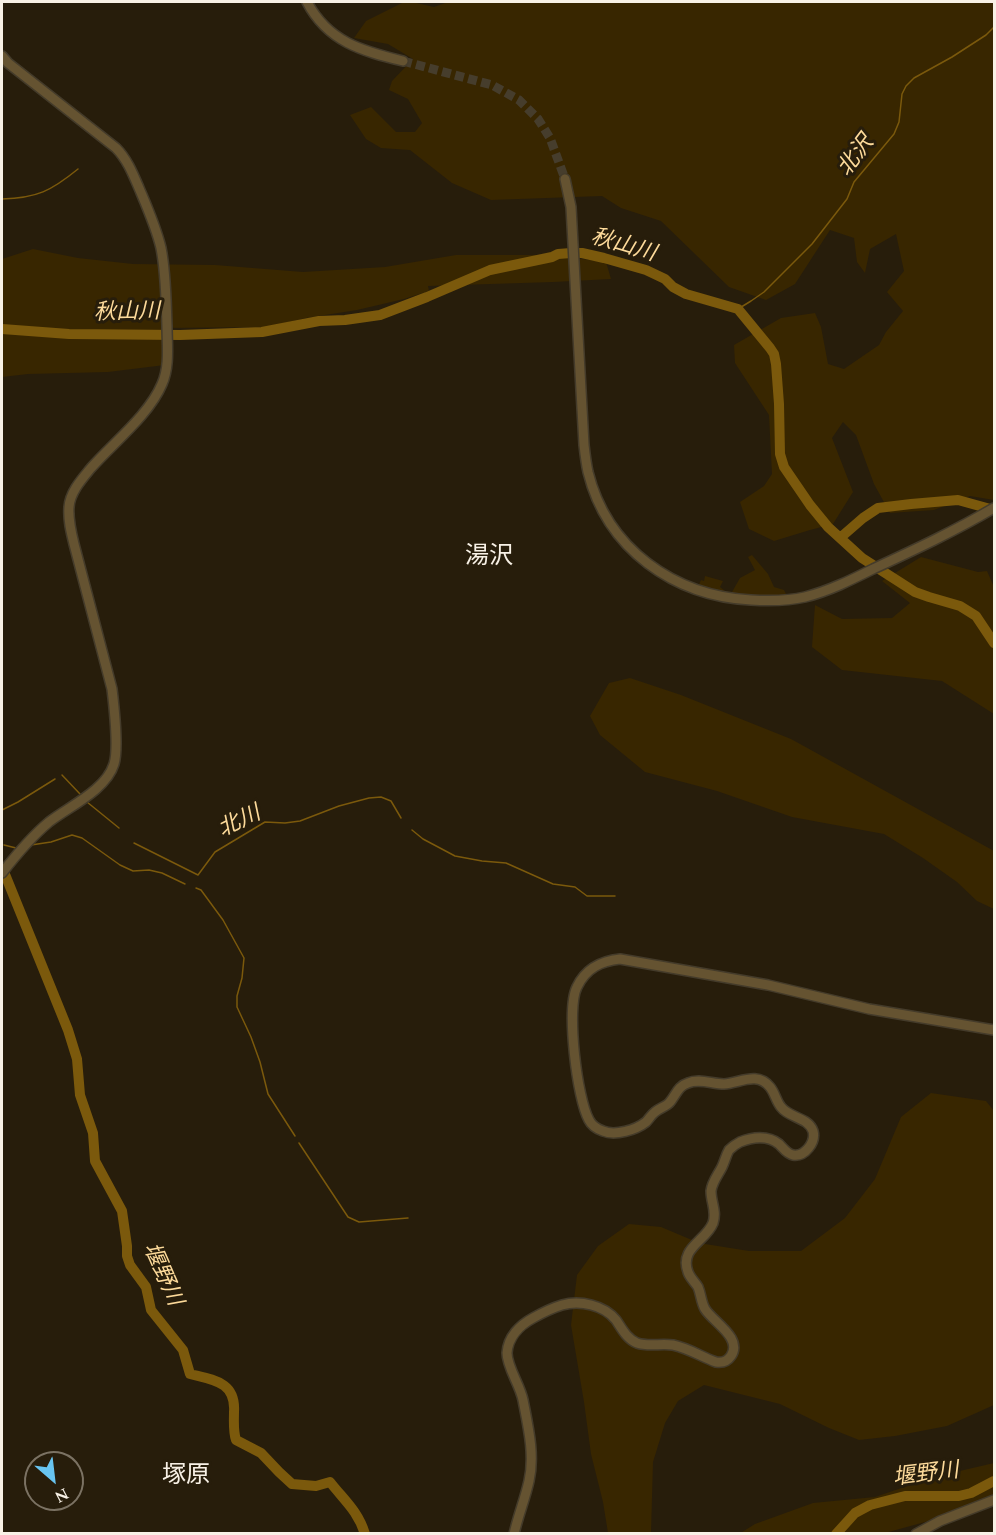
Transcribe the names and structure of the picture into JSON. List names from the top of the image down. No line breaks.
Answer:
{"districts":["湯沢","塚原"],"water":["北沢","秋山川","北川","堰野川"],"north":"bottom right"}
